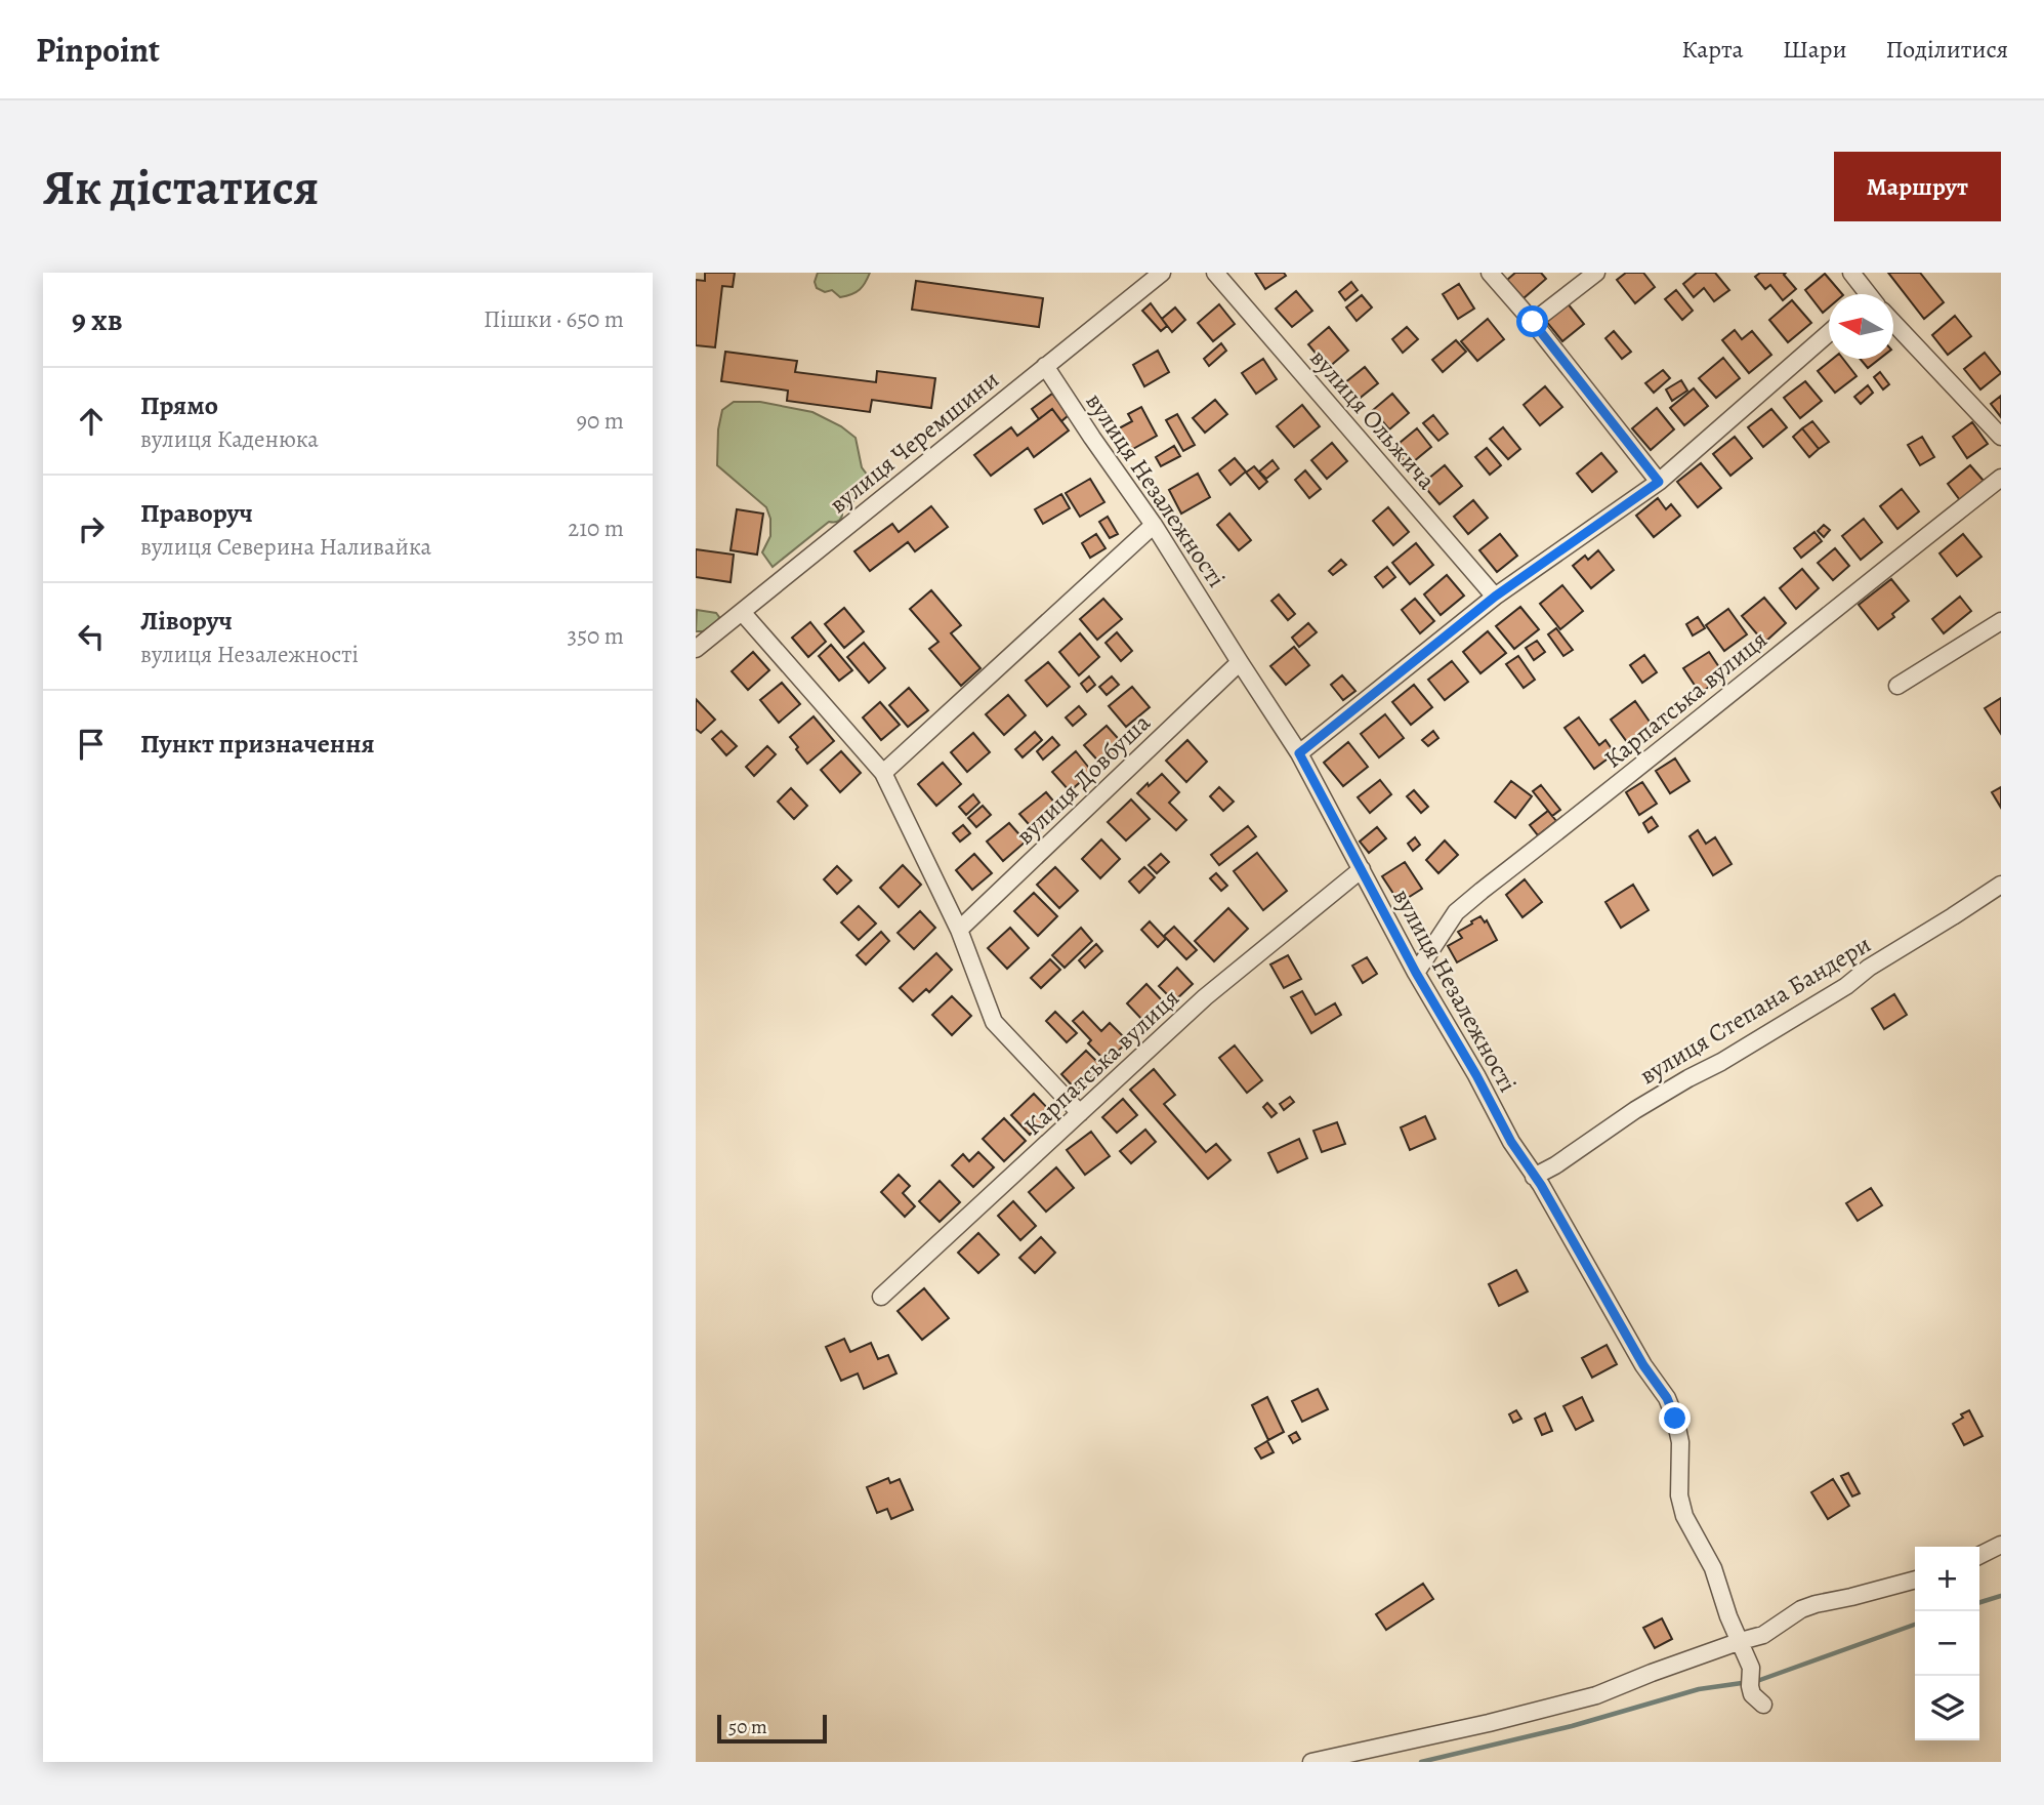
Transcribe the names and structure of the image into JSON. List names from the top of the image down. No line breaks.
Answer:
{"streets":{"street":["вулиця Ольжича","вулиця Черемшини","вулиця Незалежності","Карпатська вулиця","вулиця Довбуша","вулиця Степана Бандери"]},"crossings":[["вулиця Черемшини","вулиця Незалежності"],["вулиця Незалежності","Карпатська вулиця"],["вулиця Незалежності","вулиця Довбуша"],["вулиця Незалежності","вулиця Степана Бандери"]],"scale_bar":"50 m","north":"left","page":{"header":"Pinpoint","nav":["Карта","Шари","Поділитися"],"buttons":"Маршрут","title":"Як дістатися","heading":["9 хв","Пішки · 650 m"],"list":[["Прямо","вулиця Каденюка","90 m"],["Праворуч","вулиця Северина Наливайка","210 m"],["Ліворуч","вулиця Незалежності","350 m"],"Пункт призначення"],"map_buttons":["+","−"],"scale":"50 m"}}
